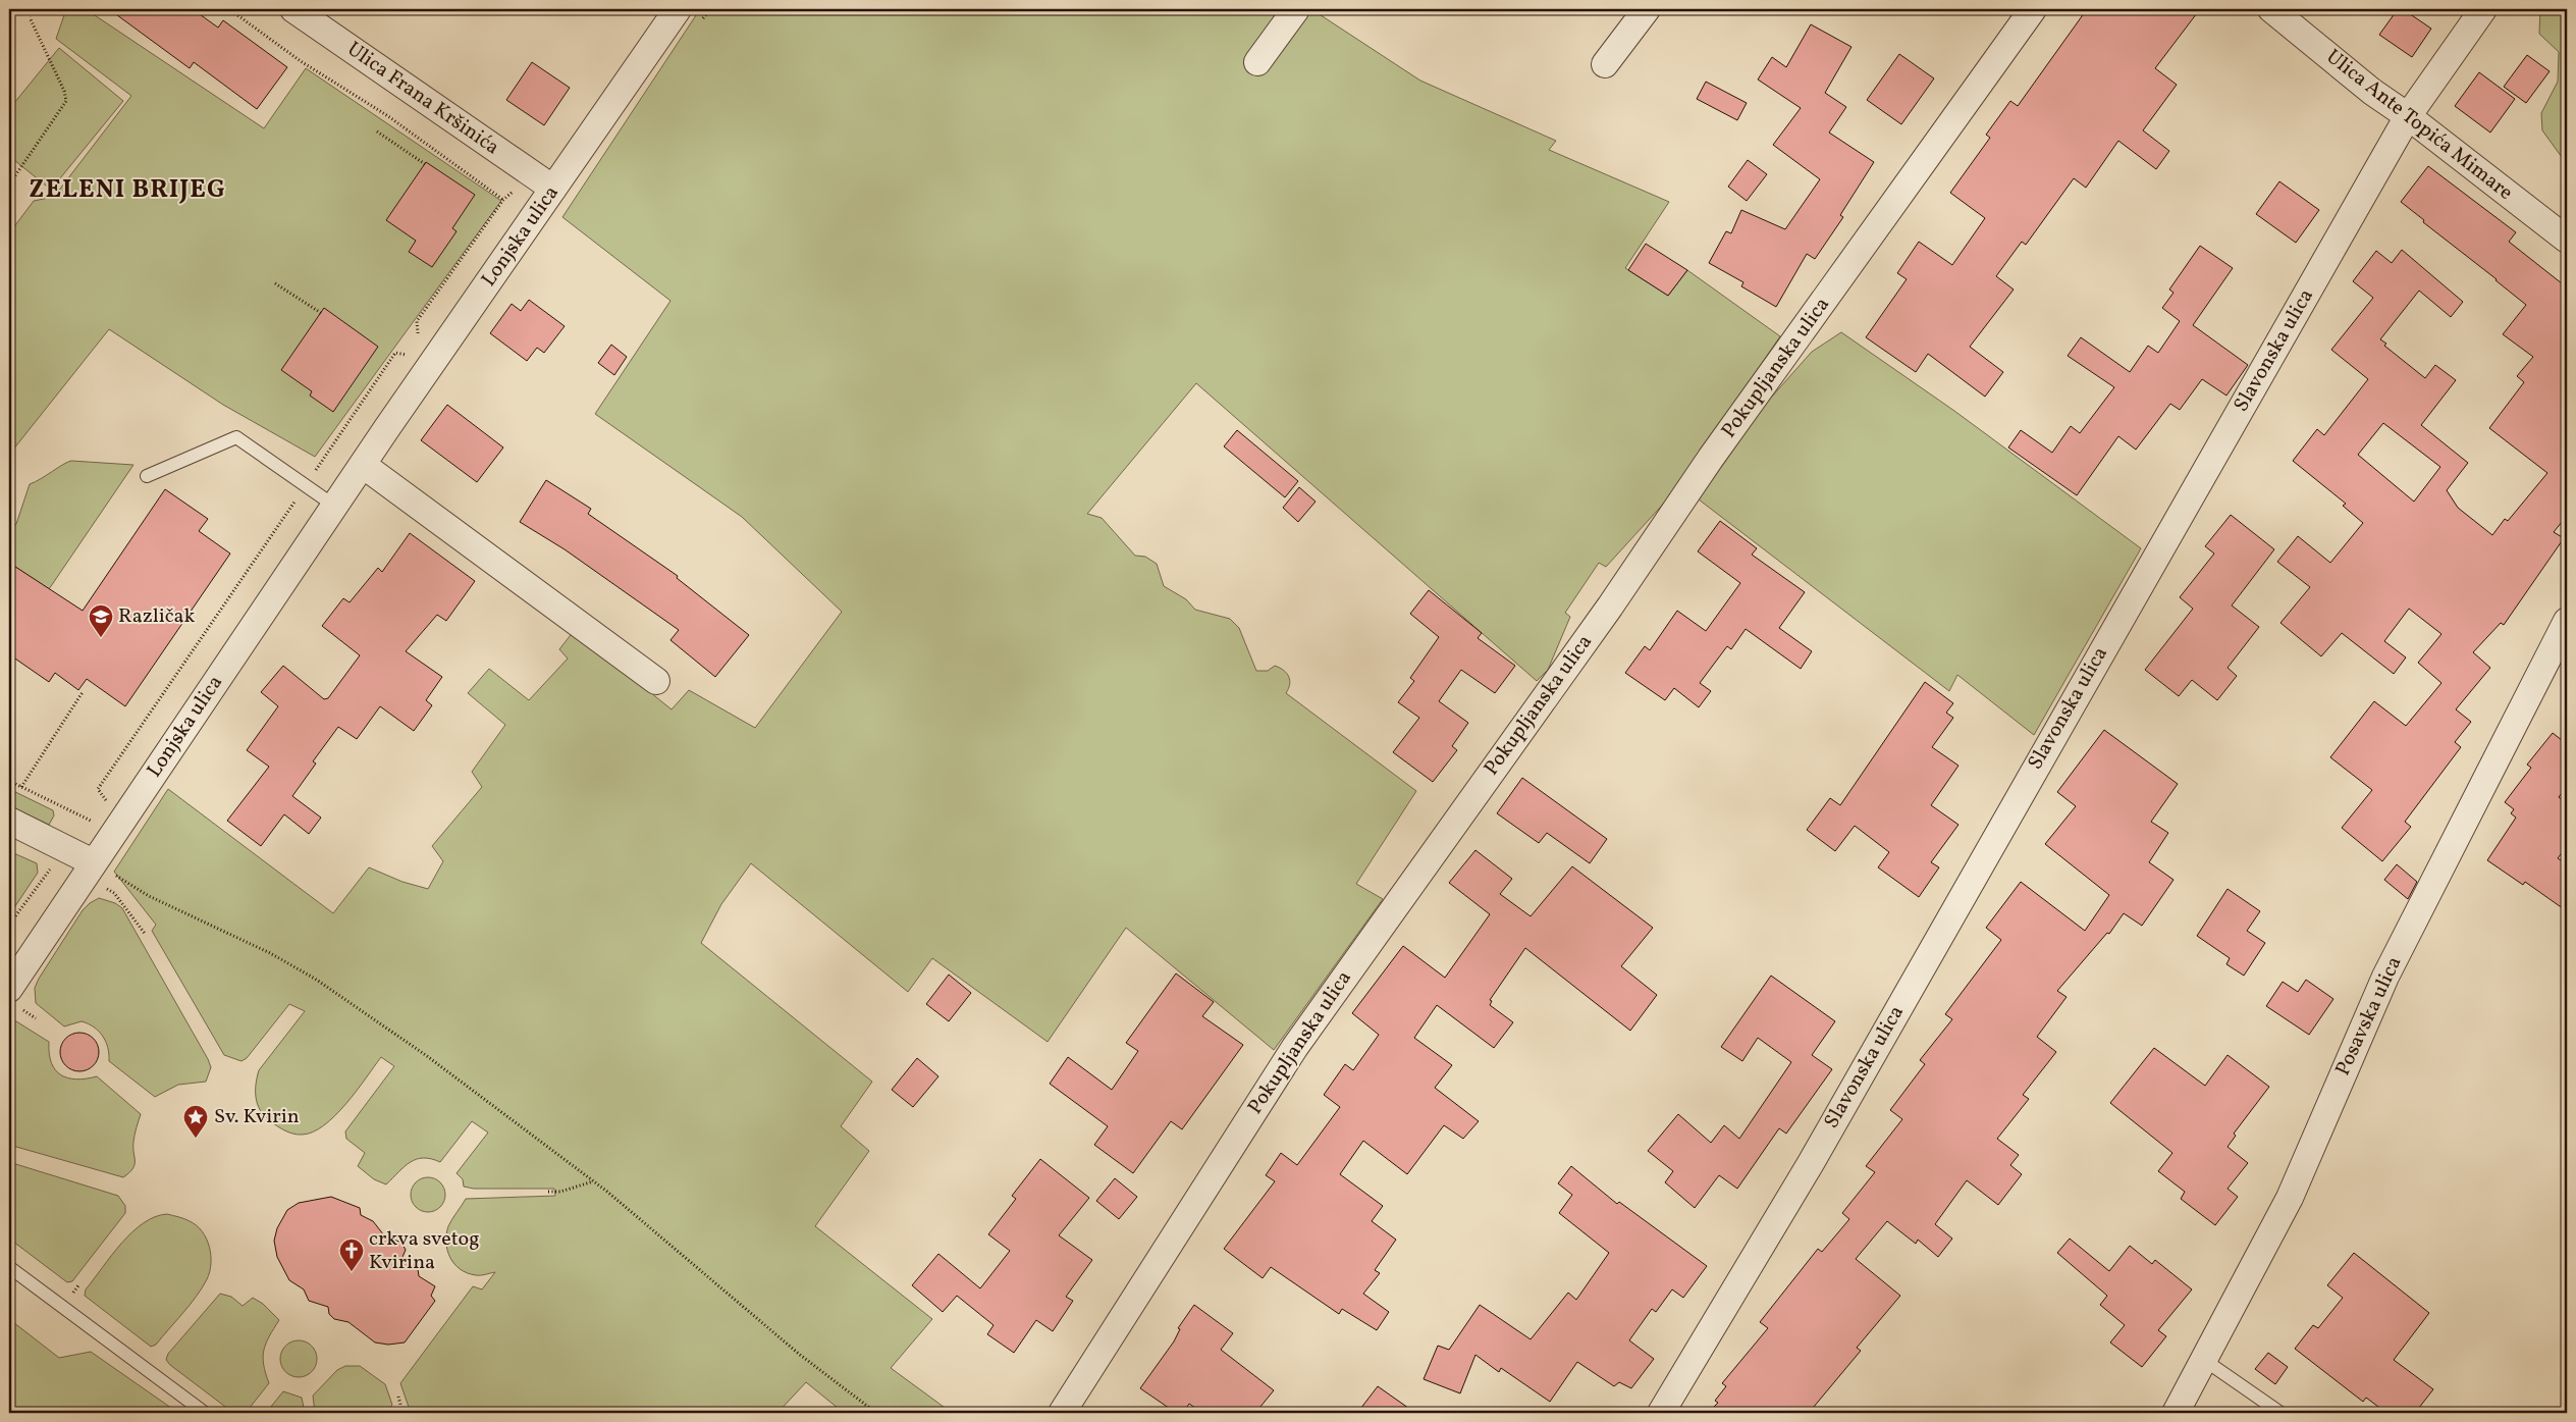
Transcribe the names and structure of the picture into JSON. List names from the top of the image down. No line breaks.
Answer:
{"streets":{"street":["Ulica Frana Kršinića","Ulica Ante Topića Mimare","Lonjska ulica","Slavonska ulica","Pokupljanska ulica","Posavska ulica"]},"crossings":[["Ulica Frana Kršinića","Lonjska ulica"],["Ulica Ante Topića Mimare","Slavonska ulica"]],"districts":["ZELENI BRIJEG"],"places":{"school or university":["Različak"],"place":["Sv. Kvirin"],"church":["crkva svetog Kvirina"]}}
